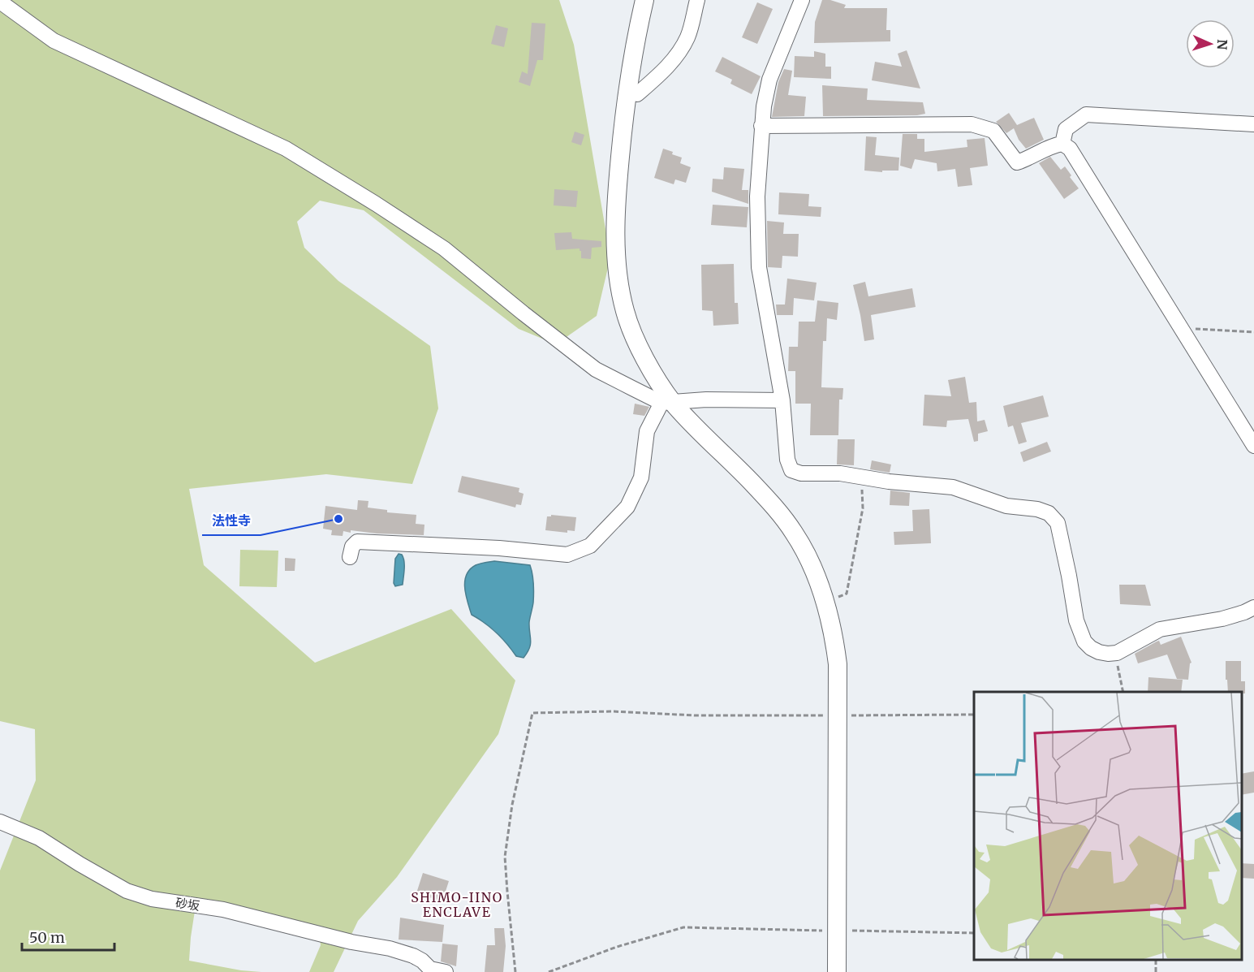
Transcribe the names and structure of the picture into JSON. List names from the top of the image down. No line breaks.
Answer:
{"streets":{"street":["砂坂"]},"districts":["SHIMO-IINO ENCLAVE"],"places":["法性寺"],"scale_bar":"50 m","north":"right"}
